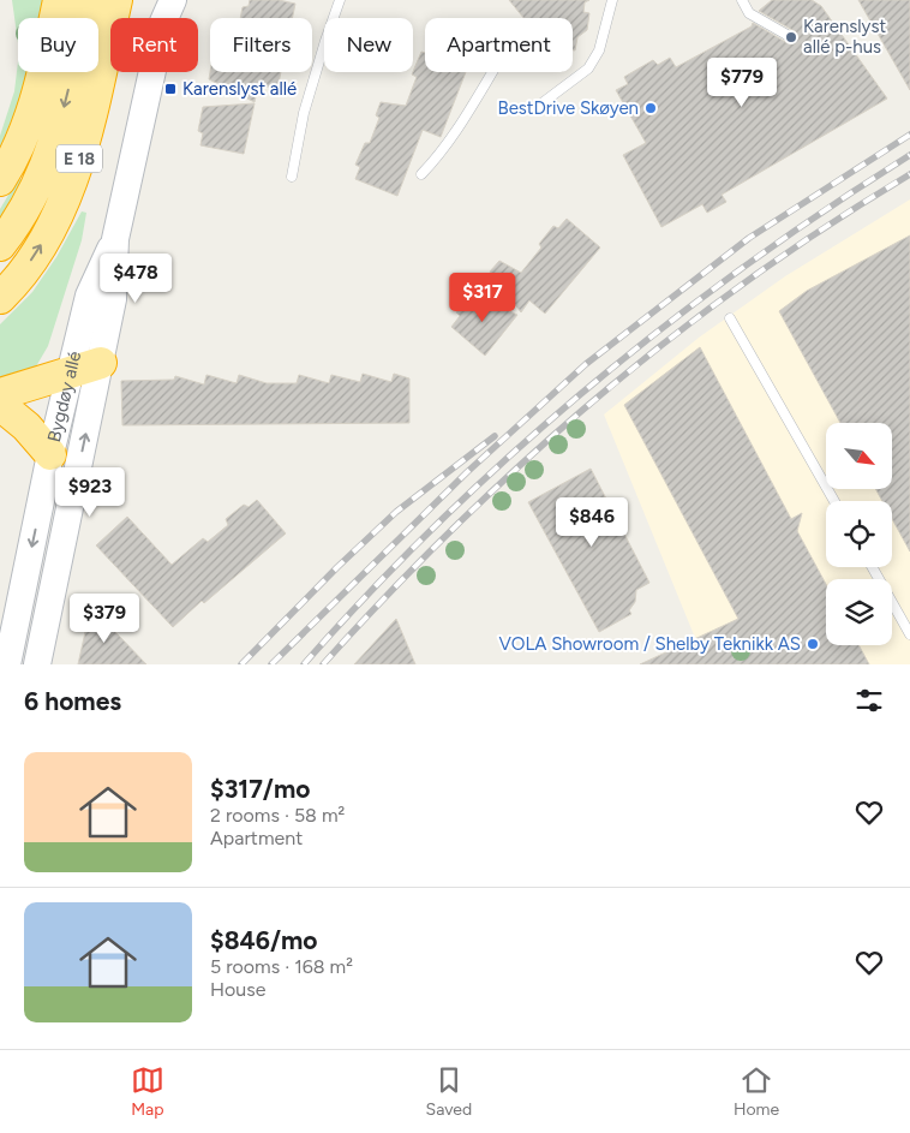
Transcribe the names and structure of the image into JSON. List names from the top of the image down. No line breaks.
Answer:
{"streets":{"highway":["E 18"],"main road":["Bygdøy allé"]},"places":{"other":["Karenslyst allé p-hus","BestDrive Skøyen","VOLA Showroom / Shelby Teknikk AS"],"transit":["Karenslyst allé"]},"north":"bottom right","page":{"chip":["Buy","Rent","Filters","New","Apartment"],"price":["$779","$478","$317","$923","$846","$379"],"heading":"6 homes","list":[{"name":"$317/mo","note":"2 rooms · 58 m² · Apartment"},{"name":"$846/mo","note":"5 rooms · 168 m² · House"}],"tabs":["Map","Saved","Home"]}}
